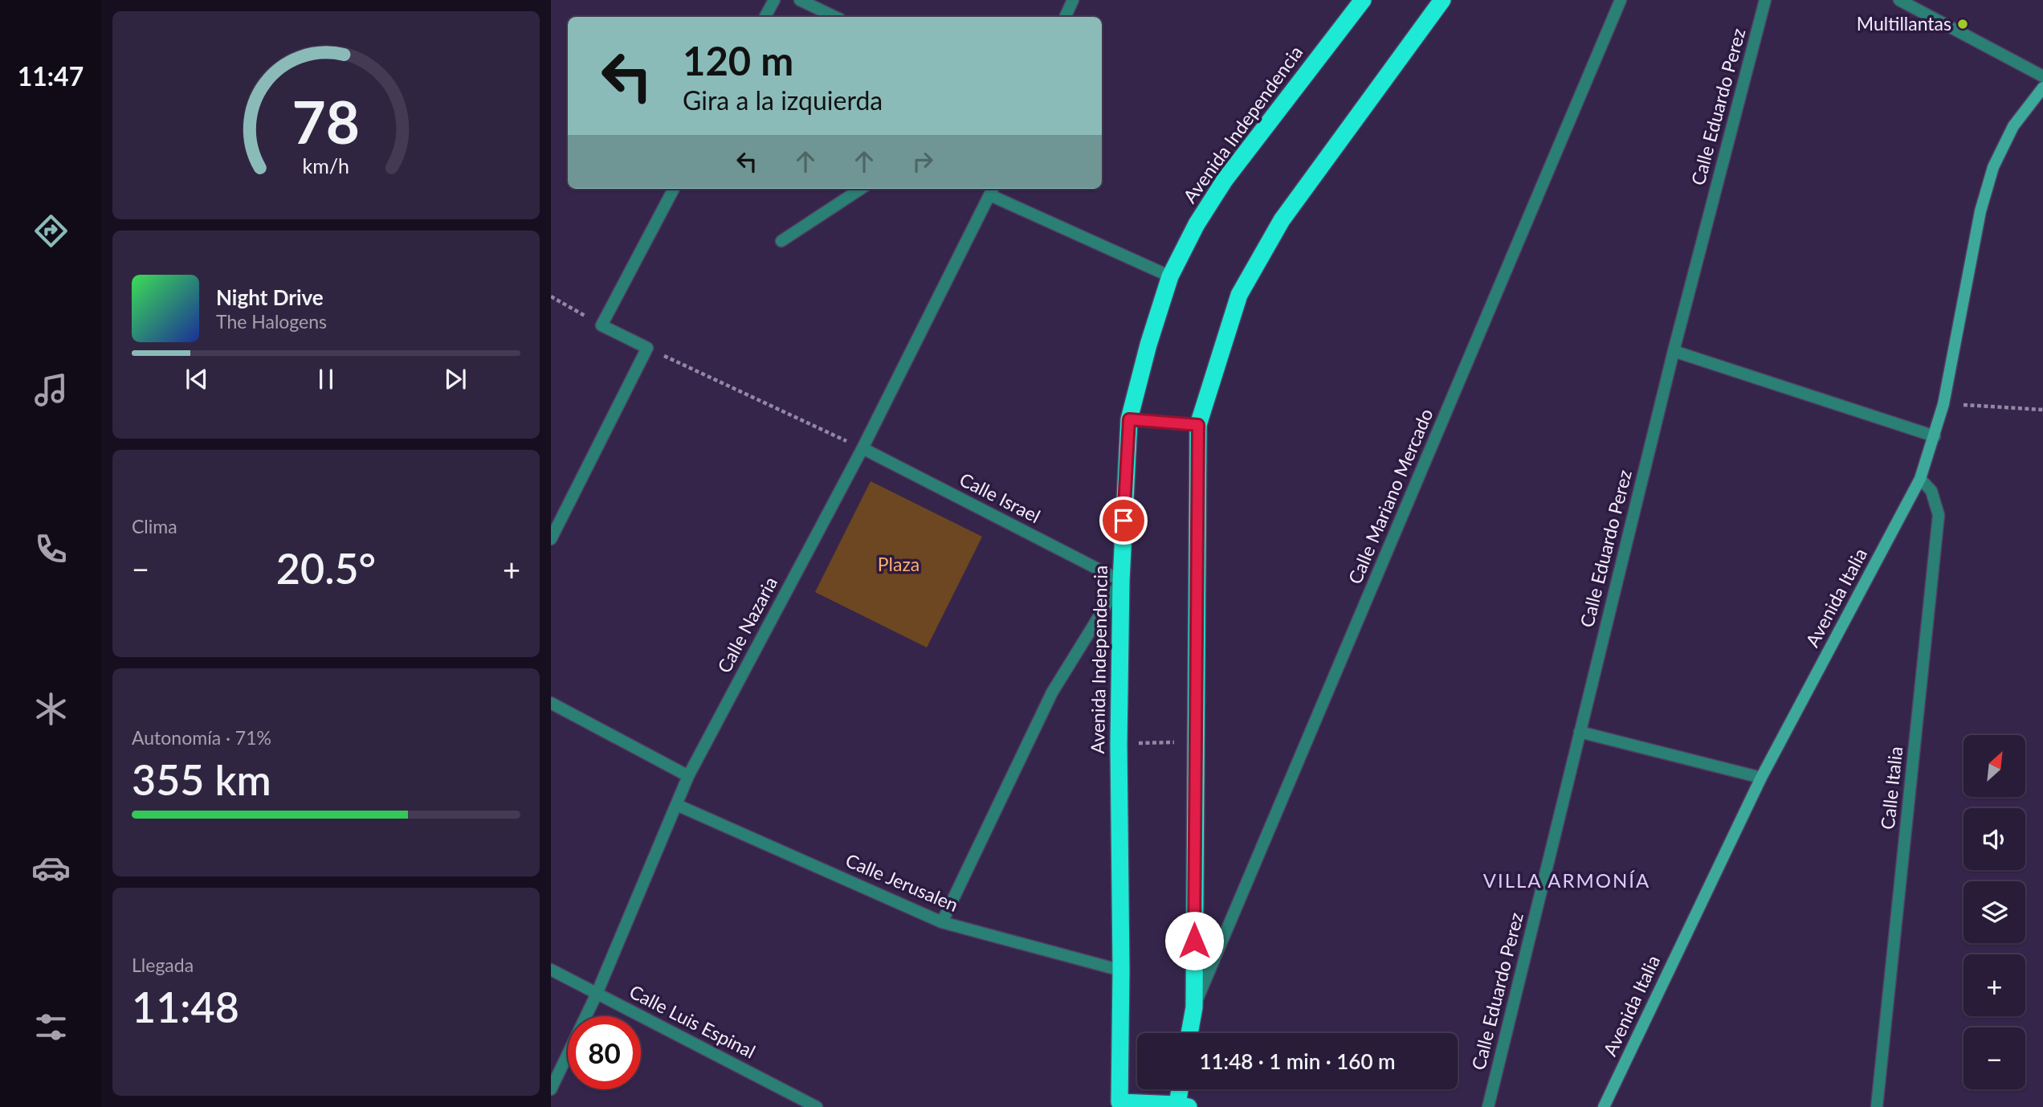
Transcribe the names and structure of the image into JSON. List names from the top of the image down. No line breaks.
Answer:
{"streets":{"highway":["Avenida Independencia"],"main road":["Avenida Italia"],"street":["Calle Eduardo Perez","Calle Mariano Mercado","Calle Israel","Calle Nazaria","Calle Italia","Calle Jerusalen","Calle Luis Espinal"]},"crossings":[["Avenida Independencia","Calle Israel"],["Avenida Independencia","Calle Jerusalen"],["Calle Israel","Calle Nazaria"],["Avenida Italia","Calle Italia"],["Calle Nazaria","Calle Jerusalen"],["Calle Nazaria","Calle Luis Espinal"]],"districts":["VILLA ARMONÍA"],"parks":["Plaza"],"places":["Multillantas"],"north":"top right","page":{"tabs":"11:47","turn":["120 m","Gira a la izquierda"],"song":["Night Drive","The Halogens"],"tile":["Clima",["Autonomía · 71%","355 km"],["Llegada","11:48"]],"heat":["−","20.5°","+"],"map_buttons":["+","−"],"limit":"80","trip":"11:48 · 1 min · 160 m","gauge":["78","km/h"]}}
